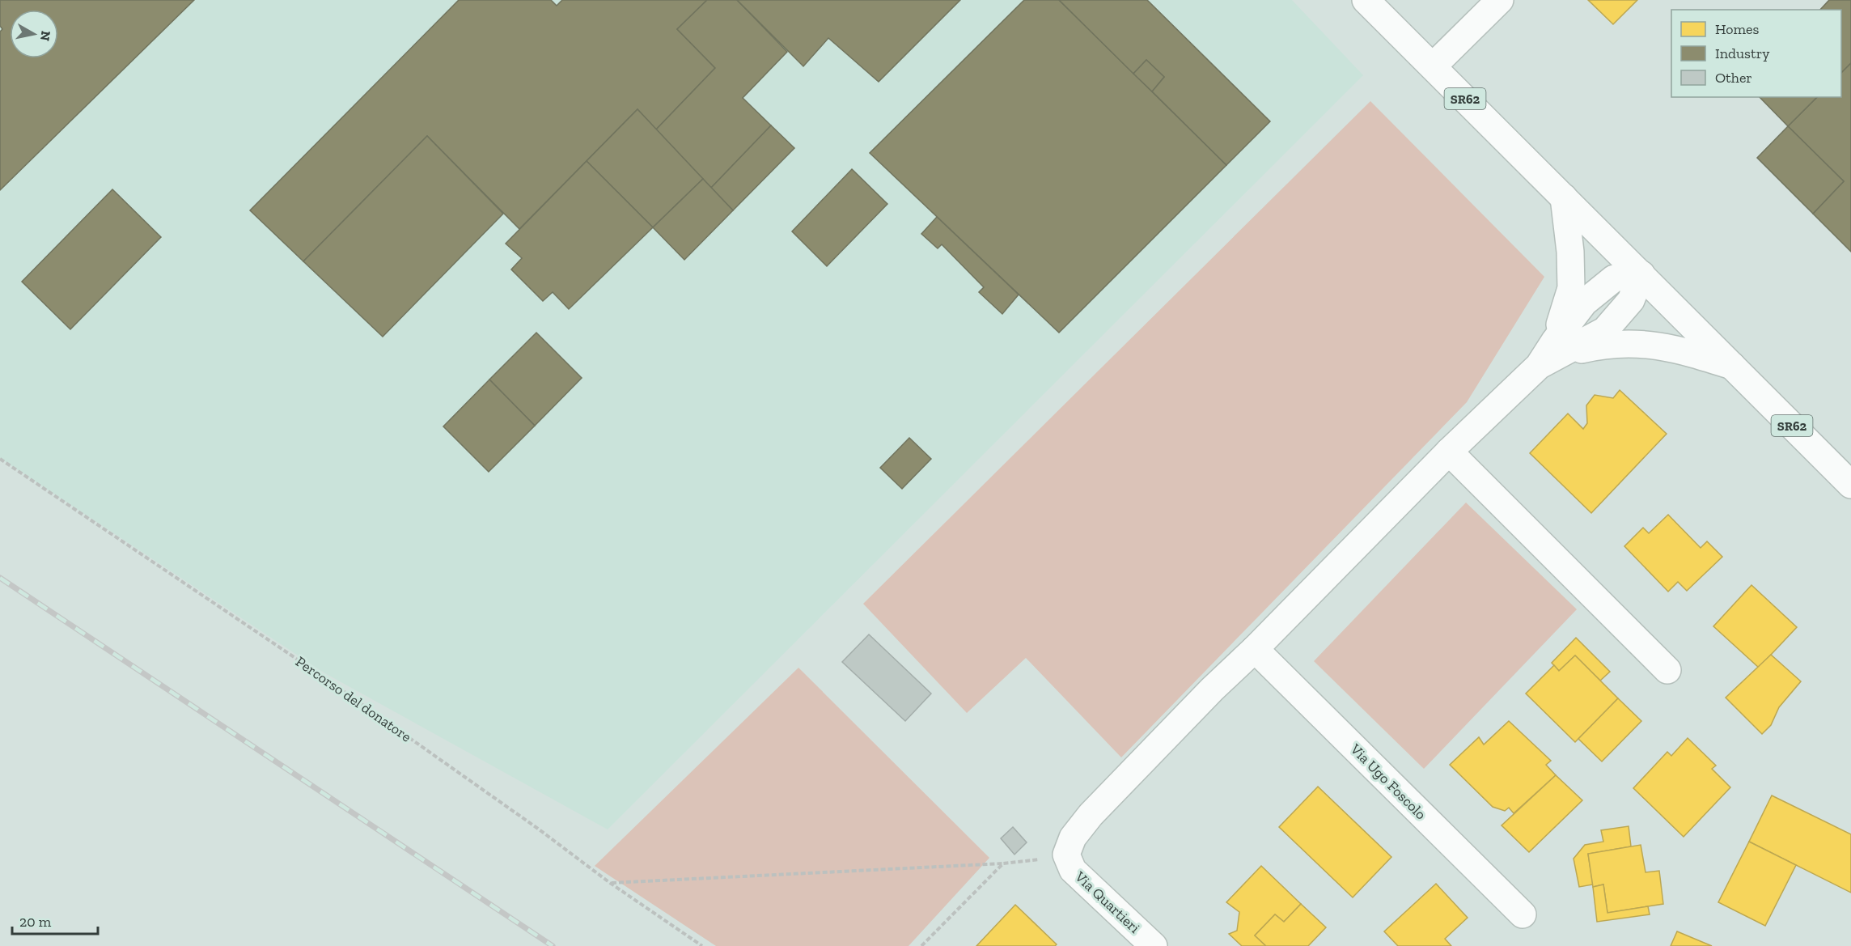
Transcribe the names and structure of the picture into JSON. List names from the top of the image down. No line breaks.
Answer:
{"streets":{"street":["SR62","Via Ugo Foscolo","Via Quartieri"],"path":["Percorso del donatore"]},"legend":["Homes","Industry","Other"],"scale_bar":"20 m","north":"right"}
